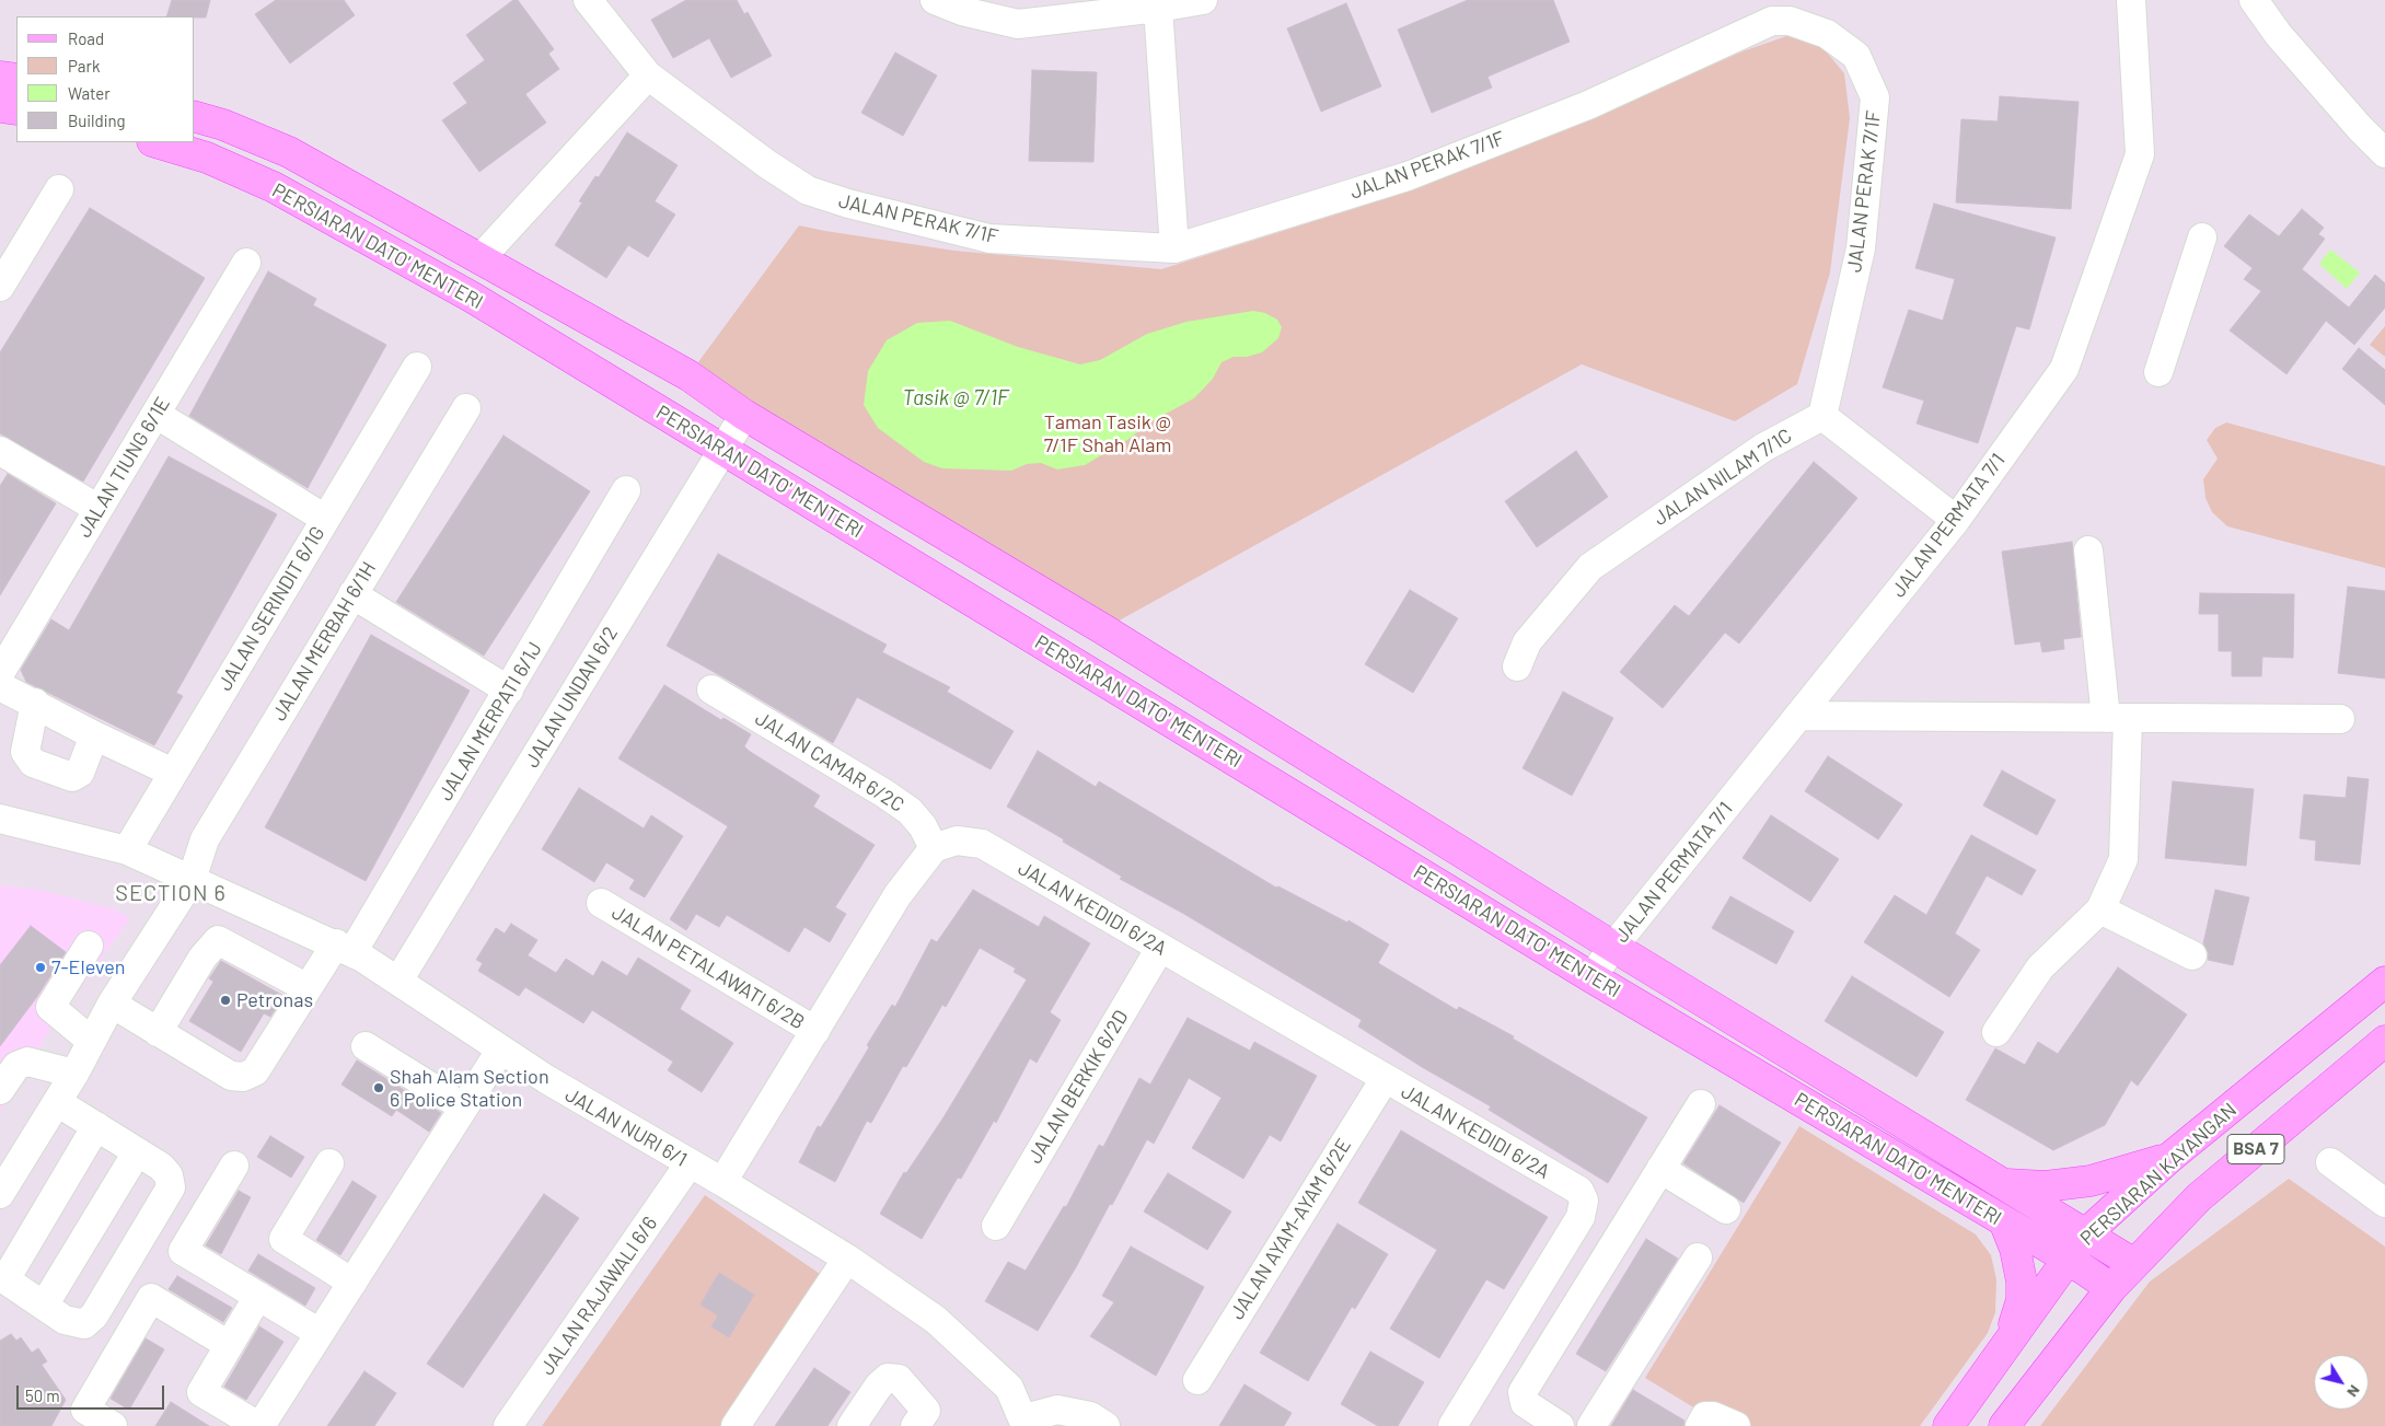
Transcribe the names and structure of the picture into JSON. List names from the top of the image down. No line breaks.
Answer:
{"streets":{"main road":["PERSIARAN DATO' MENTERI","BSA 7","PERSIARAN KAYANGAN"],"street":["JALAN PERAK 7/1F","JALAN TIUNG 6/1E","JALAN NILAM 7/1C","JALAN PERMATA 7/1","JALAN SERINDIT 6/1G","JALAN MERBAH 6/1H","JALAN UNDAN 6/2","JALAN MERPATI 6/1J","JALAN CAMAR 6/2C","JALAN KEDIDI 6/2A","JALAN PETALAWATI 6/2B","JALAN BERKIK 6/2D","JALAN NURI 6/1","JALAN AYAM-AYAM 6/2E","JALAN RAJAWALI 6/6"]},"crossings":[["JALAN PERAK 7/1F","JALAN NILAM 7/1C"],["PERSIARAN DATO' MENTERI","JALAN PERMATA 7/1"],["PERSIARAN DATO' MENTERI","JALAN UNDAN 6/2"],["PERSIARAN DATO' MENTERI","BSA 7"],["PERSIARAN DATO' MENTERI","PERSIARAN KAYANGAN"],["JALAN SERINDIT 6/1G","JALAN NURI 6/1"],["JALAN MERBAH 6/1H","JALAN MERPATI 6/1J"],["JALAN MERBAH 6/1H","JALAN NURI 6/1"],["JALAN UNDAN 6/2","JALAN NURI 6/1"],["JALAN MERPATI 6/1J","JALAN NURI 6/1"],["JALAN CAMAR 6/2C","JALAN KEDIDI 6/2A"],["JALAN KEDIDI 6/2A","JALAN BERKIK 6/2D"],["JALAN KEDIDI 6/2A","JALAN AYAM-AYAM 6/2E"],["JALAN NURI 6/1","JALAN RAJAWALI 6/6"]],"districts":["SECTION 6"],"water":["Tasik @ 7/1F"],"parks":["Taman Tasik @ 7/1F Shah Alam"],"places":["7-Eleven","Petronas","Shah Alam Section 6 Police Station"],"legend":["Road","Park","Water","Building"],"scale_bar":"50 m","north":"bottom right"}
